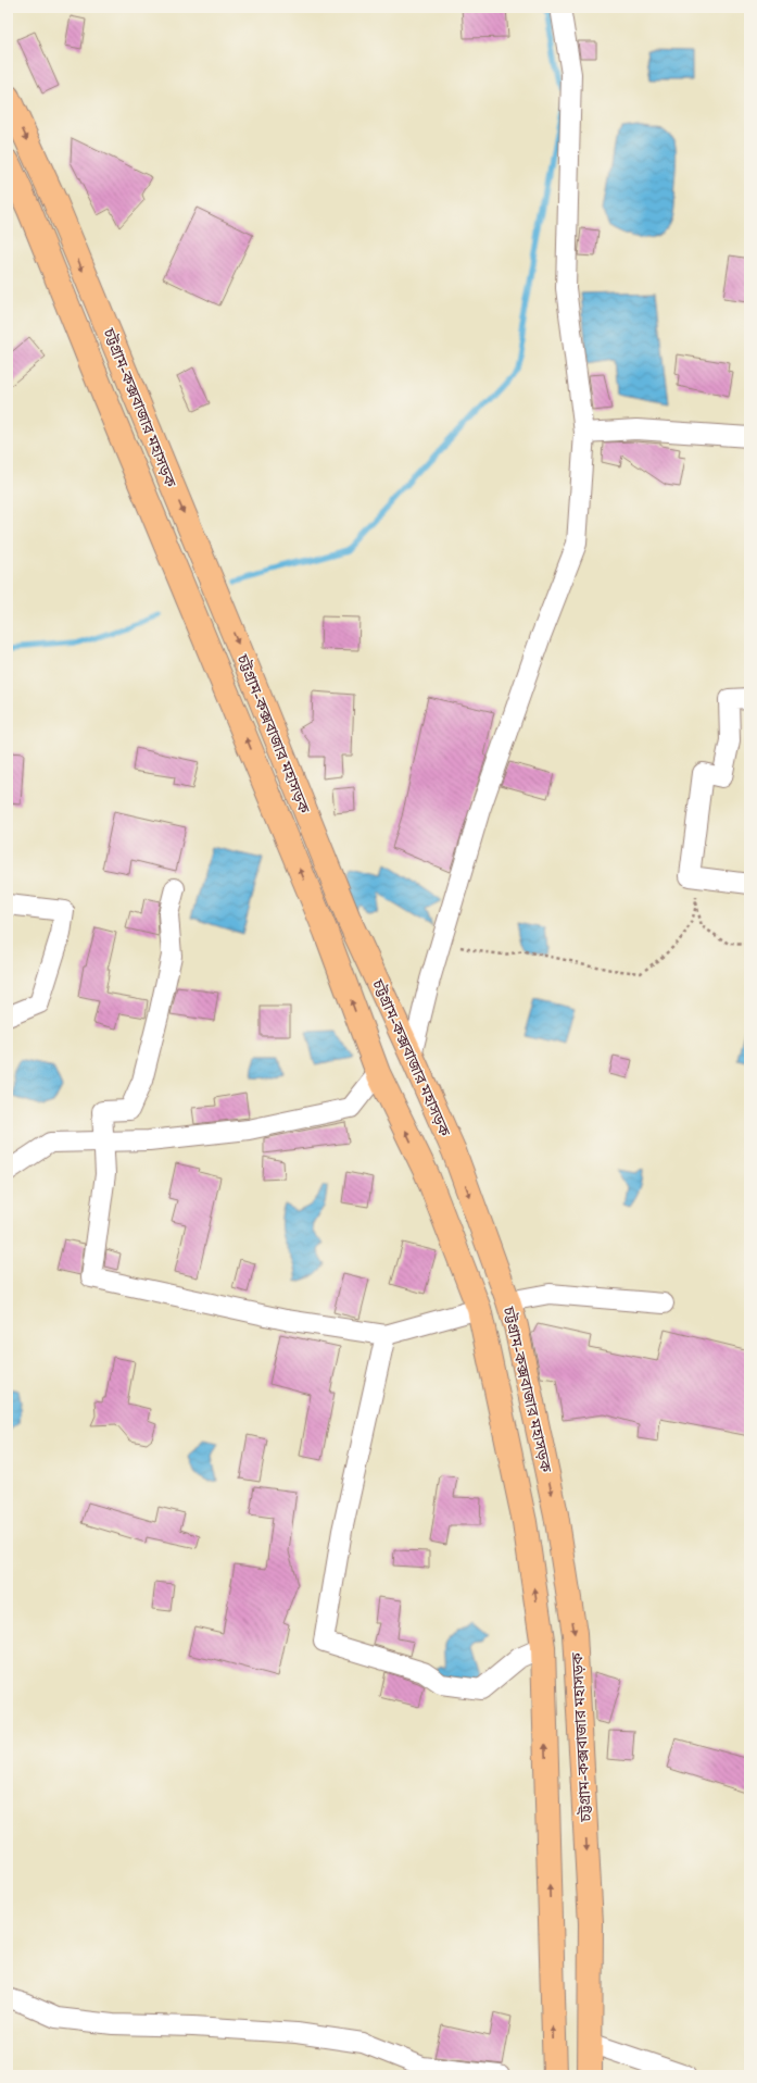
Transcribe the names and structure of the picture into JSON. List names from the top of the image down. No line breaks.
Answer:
{"streets":{"highway":["চট্টগ্রাম-কক্সবাজার মহাসড়ক"]}}
